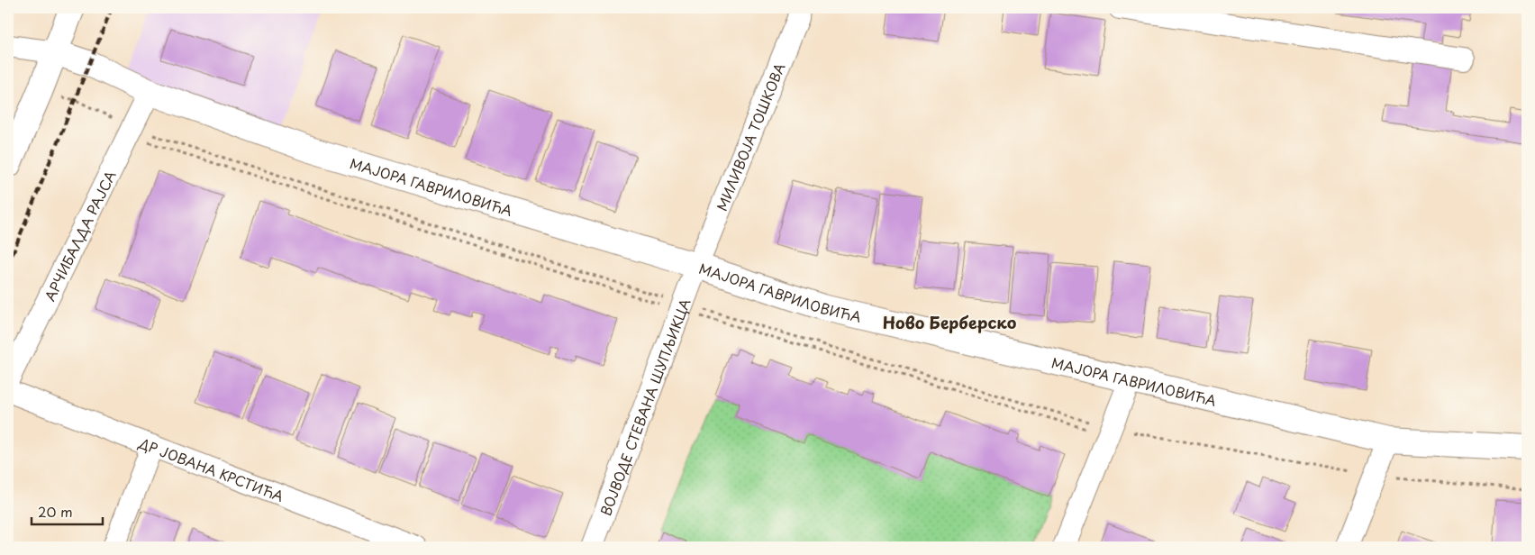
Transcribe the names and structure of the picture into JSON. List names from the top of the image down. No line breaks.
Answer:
{"streets":{"street":["МИЛИВОЈА ТОШКОВА","МАЈОРА ГАВРИЛОВИЋА","АРЧИБАЛДА РАЈСА","ВОЈВОДЕ СТЕВАНА ШУПЉИКЦА","ДР ЈОВАНА КРСТИЋА"]},"crossings":[["МИЛИВОЈА ТОШКОВА","МАЈОРА ГАВРИЛОВИЋА"],["МИЛИВОЈА ТОШКОВА","ВОЈВОДЕ СТЕВАНА ШУПЉИКЦА"],["МАЈОРА ГАВРИЛОВИЋА","АРЧИБАЛДА РАЈСА"],["МАЈОРА ГАВРИЛОВИЋА","ВОЈВОДЕ СТЕВАНА ШУПЉИКЦА"]],"districts":["Ново Берберско"],"scale_bar":"20 m"}
